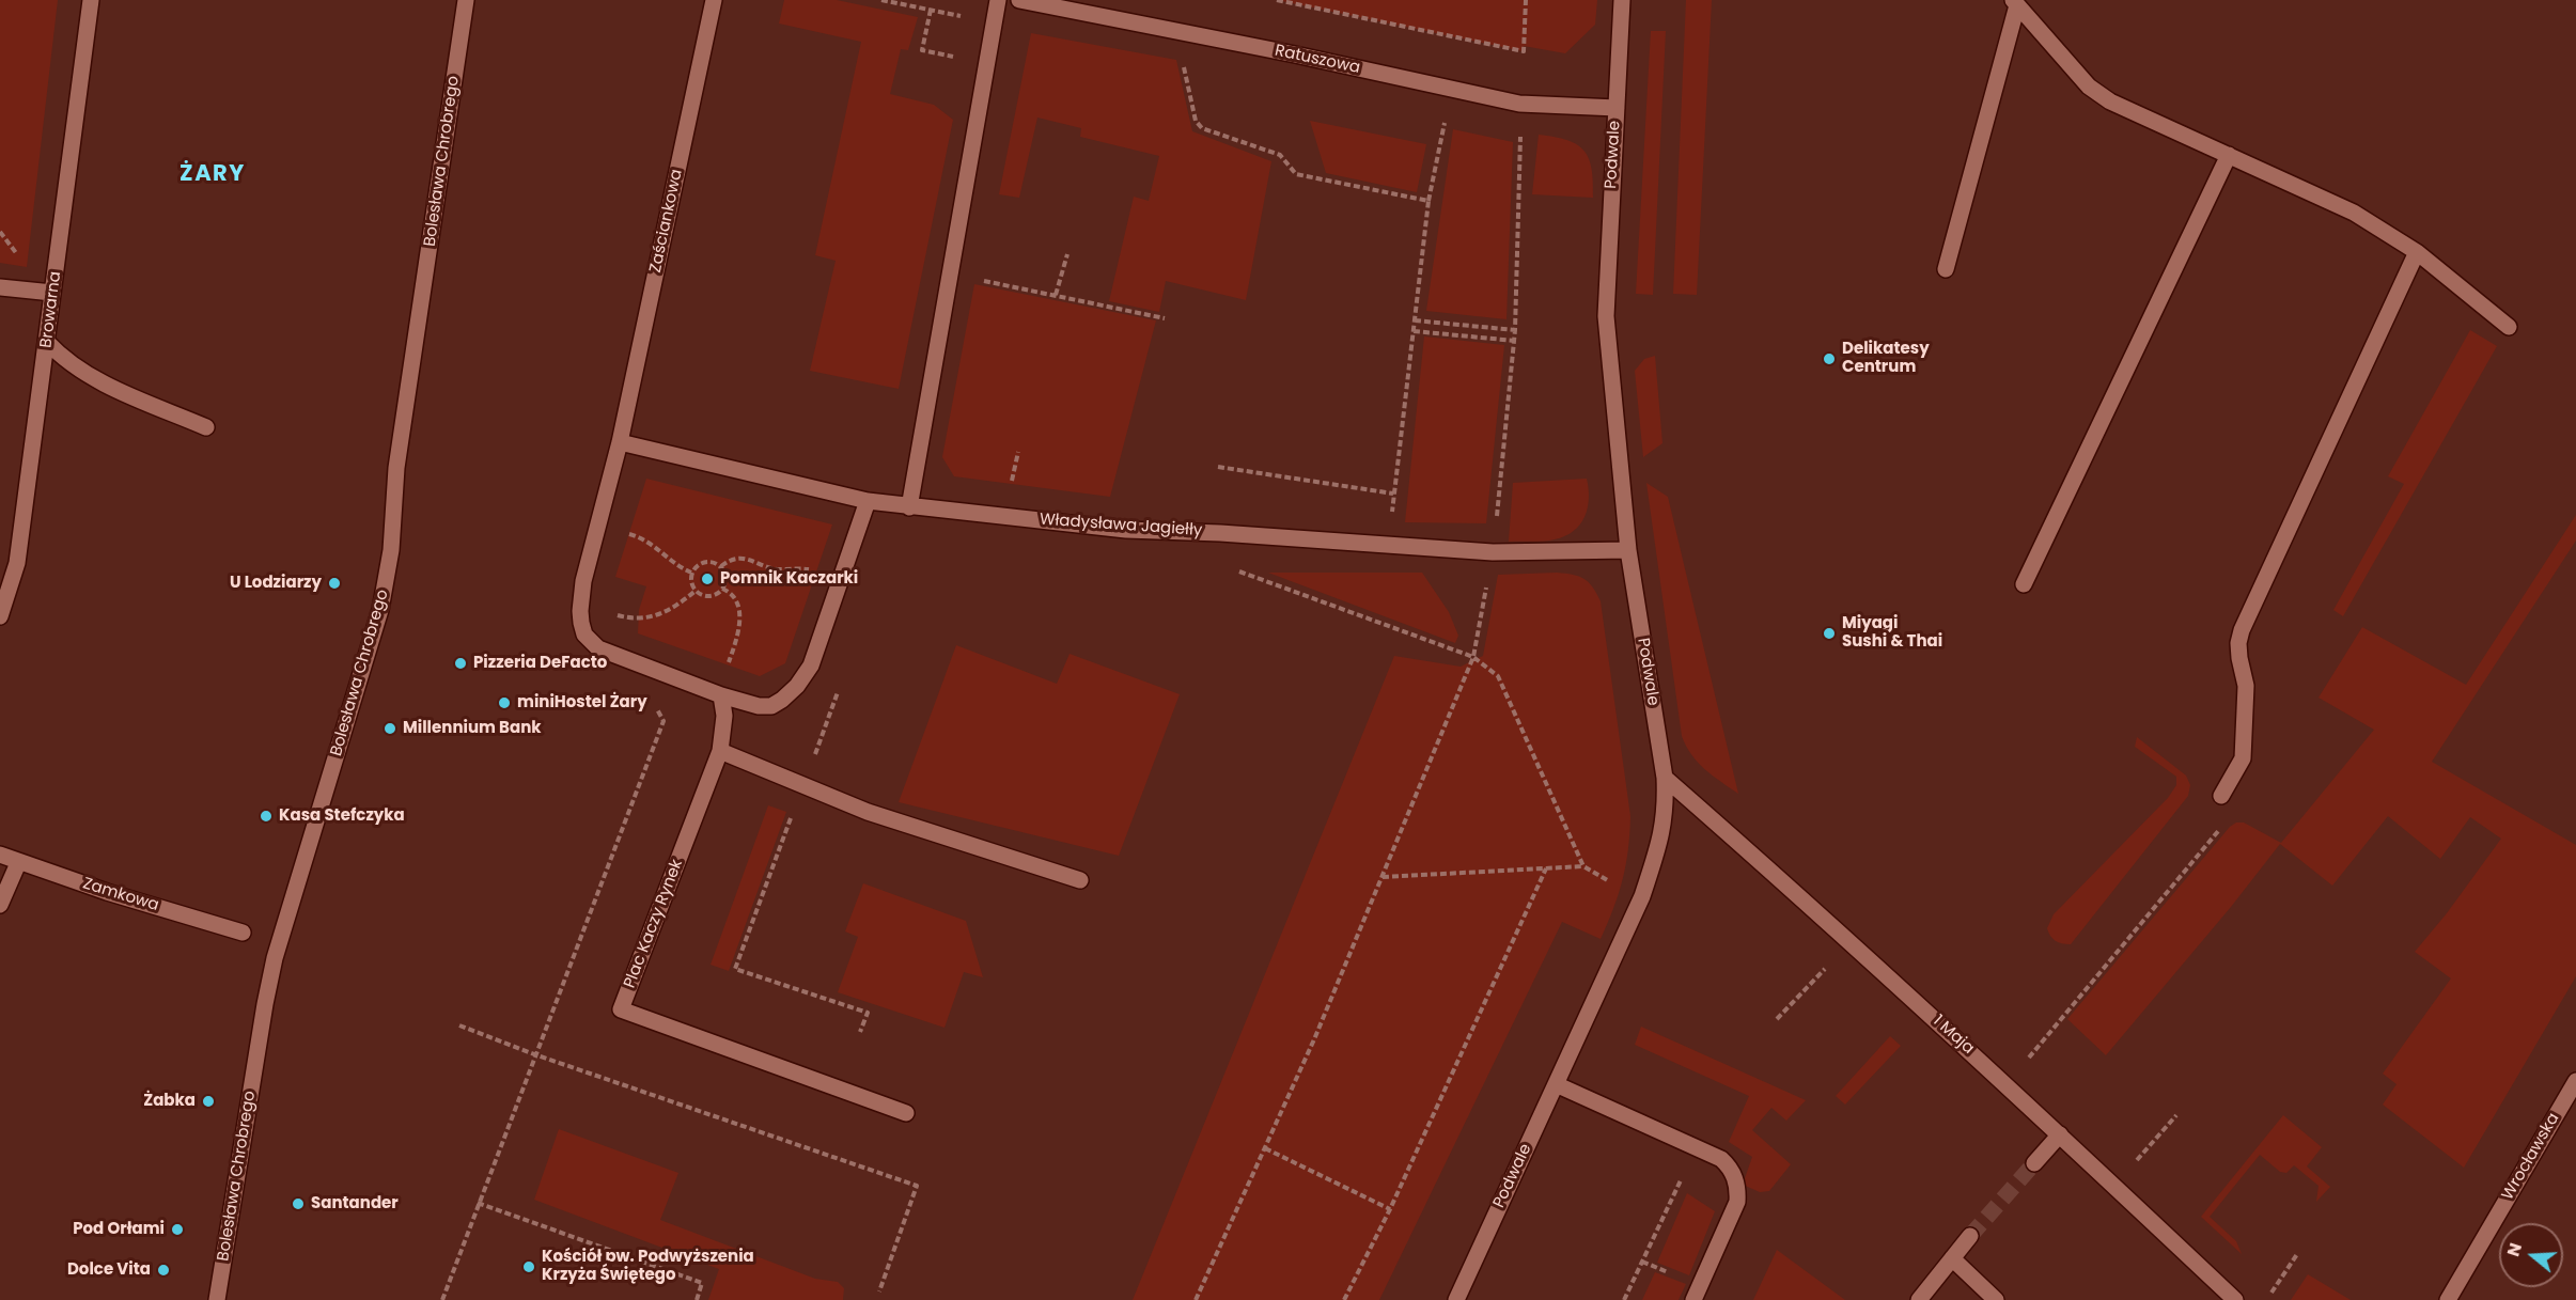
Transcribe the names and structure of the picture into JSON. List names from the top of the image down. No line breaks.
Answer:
{"streets":{"street":["Ratuszowa","Podwale","Bolesława Chrobrego","Zaściankowa","Browarna","Władysława Jagiełły","Zamkowa","Plac Kaczy Rynek","1 Maja","Wrocławska"]},"crossings":[["Ratuszowa","Podwale"],["Podwale","Władysława Jagiełły"],["Podwale","1 Maja"],["Zaściankowa","Władysława Jagiełły"]],"districts":["ŻARY"],"places":["Delikatesy Centrum","Pomnik Kaczarki","U Lodziarzy","Miyagi Sushi & Thai","Pizzeria DeFacto","miniHostel Żary","Millennium Bank","Kasa Stefczyka","Żabka","Santander","Pod Orłami","Kościół pw. Podwyższenia Krzyża Świętego","Dolce Vita"],"north":"left"}
